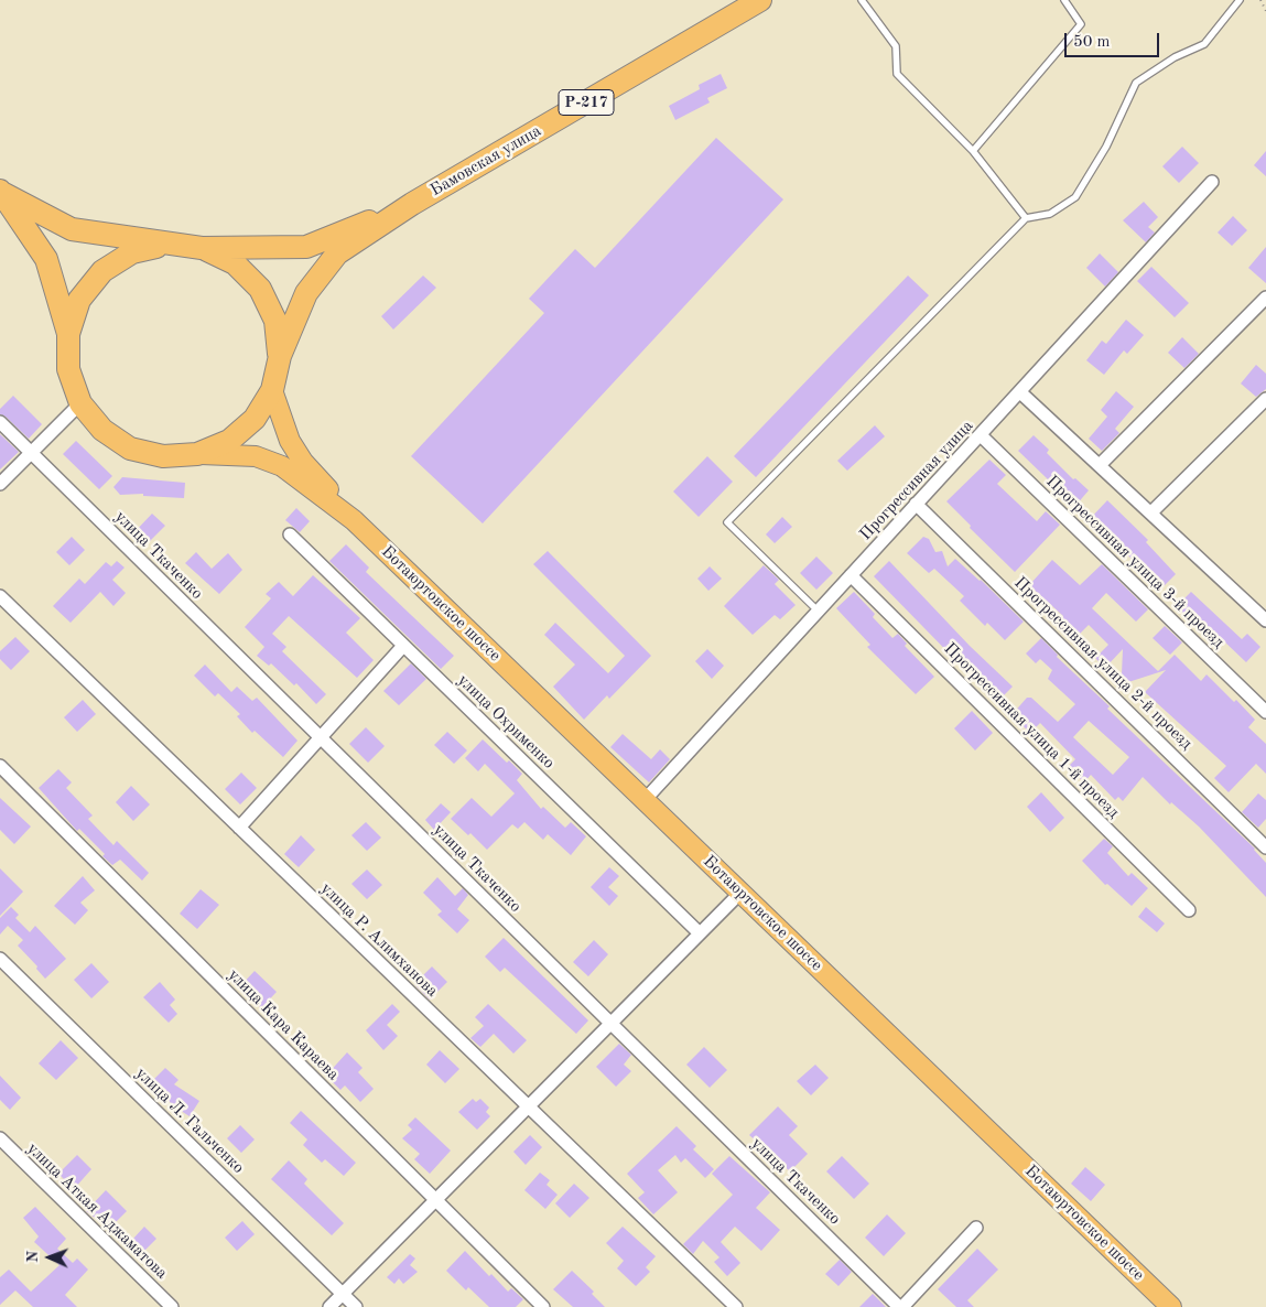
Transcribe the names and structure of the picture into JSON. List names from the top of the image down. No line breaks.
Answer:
{"streets":{"highway":["Р-217","Бамовская улица"],"main road":["Ботаюртовское шоссе"],"street":["Прогрессивная улица","улица Ткаченко","Прогрессивная улица 3-й проезд","Прогрессивная улица 2-й проезд","улица Охрименко","Прогрессивная улица 1-й проезд","улица Р. Алимханова","улица Кара Караева","улица Л. Гальченко","улица Аткая Аджаматова"]},"crossings":[["Прогрессивная улица","Прогрессивная улица 3-й проезд"],["Прогрессивная улица","Ботаюртовское шоссе"],["Прогрессивная улица","Прогрессивная улица 2-й проезд"],["Прогрессивная улица","Прогрессивная улица 1-й проезд"]],"scale_bar":"50 m","north":"left"}
